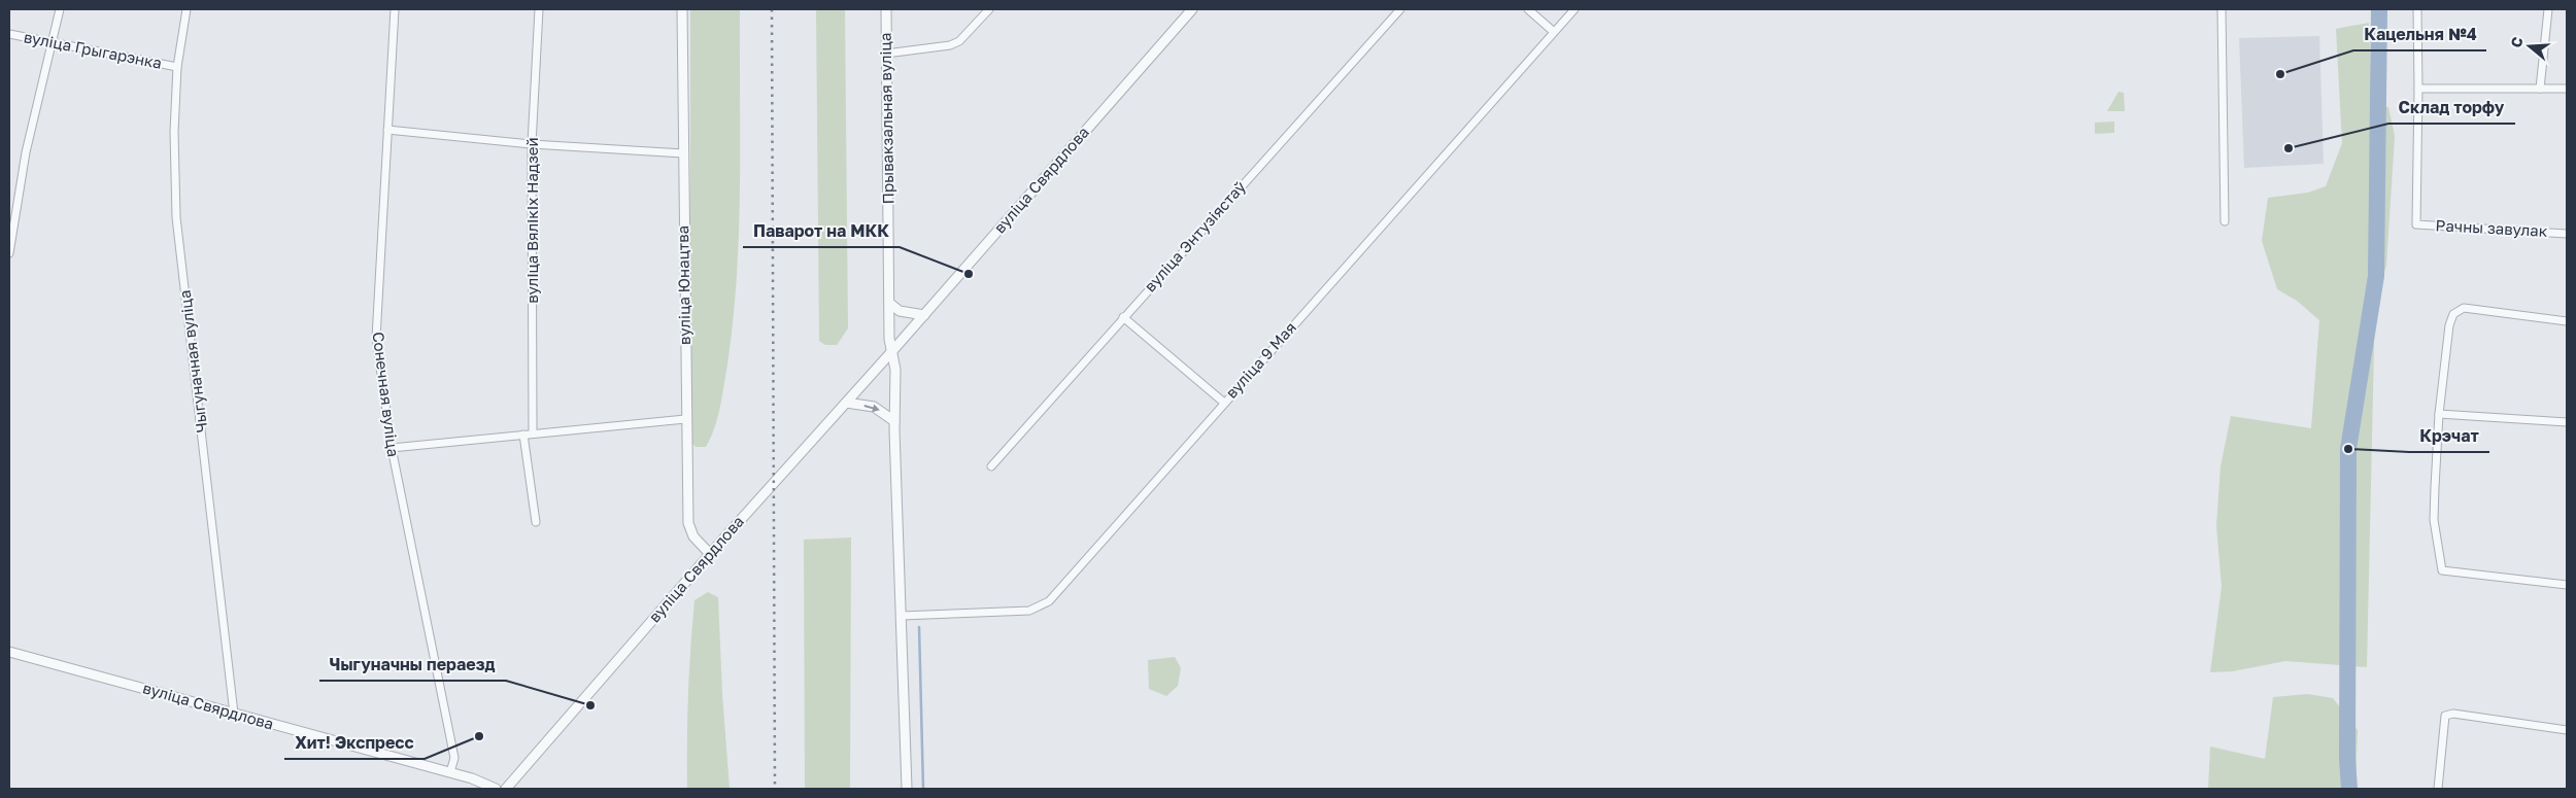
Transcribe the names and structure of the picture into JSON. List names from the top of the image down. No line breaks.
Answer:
{"streets":{"street":["вуліца Грыгарэнка","Прывакзальная вуліца","вуліца Свярдлова","вуліца Вялікіх Надзей","Рачны завулак","вуліца Энтузіястаў","вуліца Юнацтва","вуліца 9 Мая","Чыгуначная вуліца","Сонечная вуліца"]},"crossings":[["вуліца Грыгарэнка","Чыгуначная вуліца"],["Прывакзальная вуліца","вуліца Свярдлова"],["вуліца Свярдлова","вуліца Юнацтва"],["вуліца Свярдлова","Чыгуначная вуліца"],["вуліца Свярдлова","Сонечная вуліца"]],"places":["Кацельня №4","Склад торфу","Паварот на МКК","Крэчат","Чыгуначны пераезд","Хит! Экспресс"],"north":"left"}
